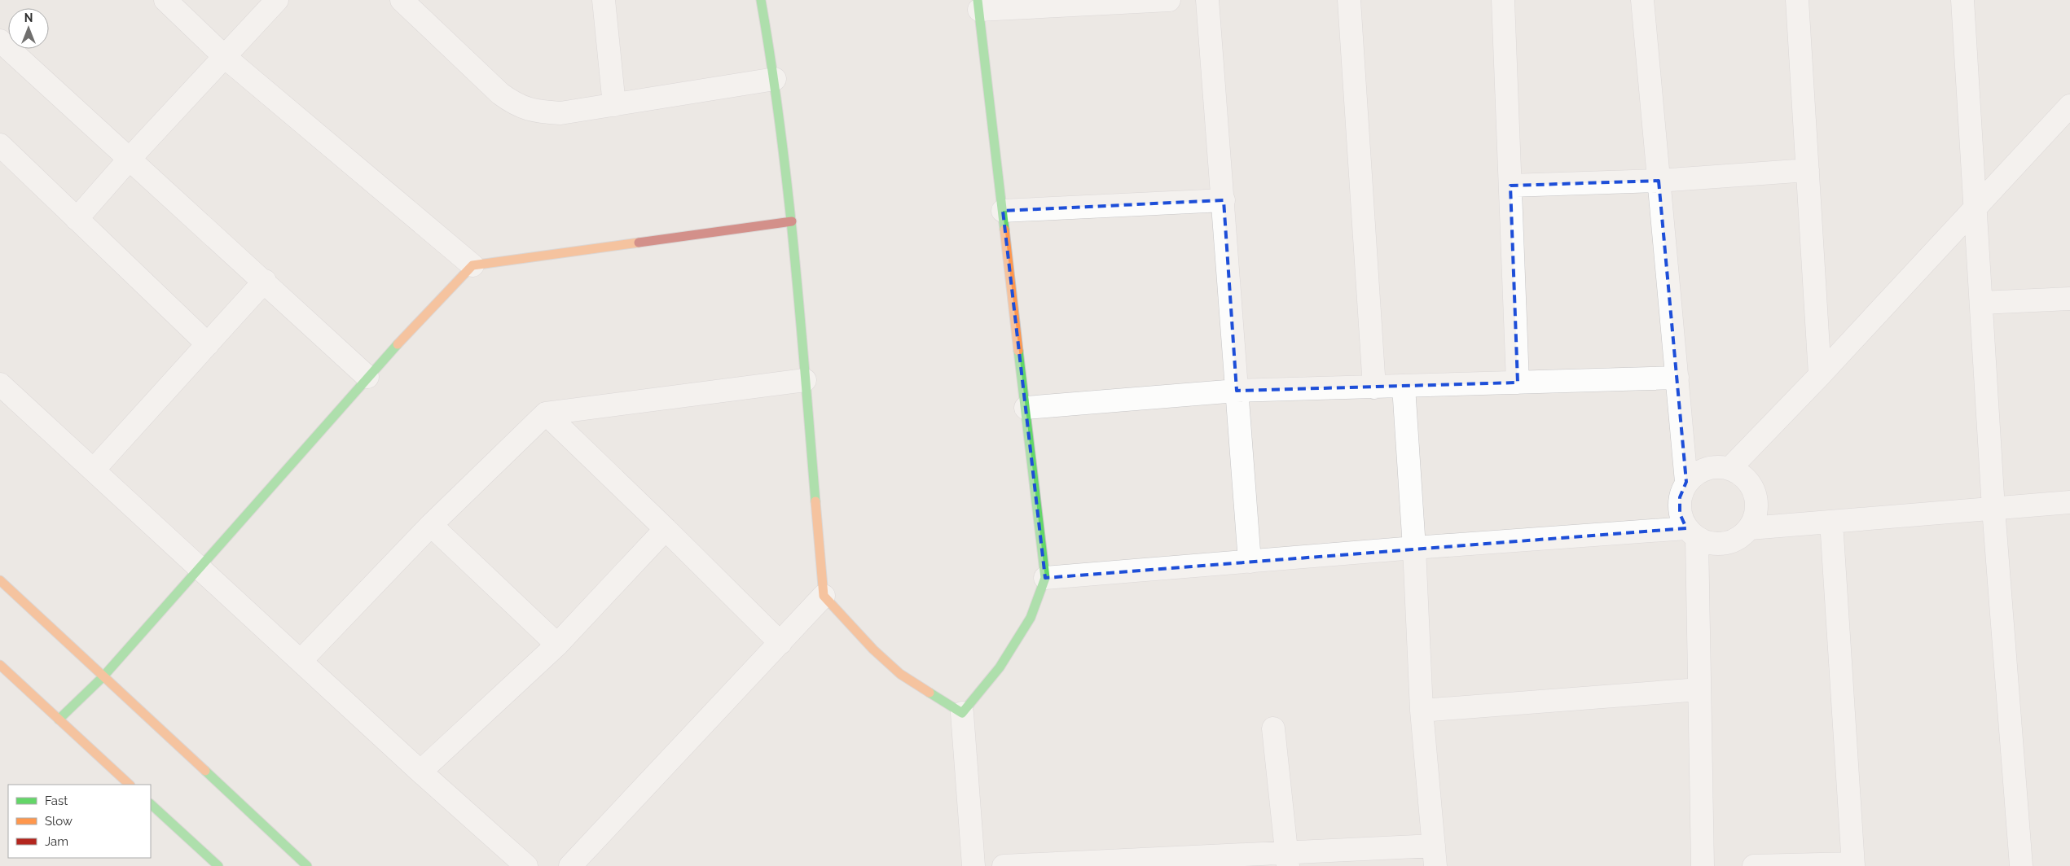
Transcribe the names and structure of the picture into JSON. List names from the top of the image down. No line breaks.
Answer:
{"legend":["Fast","Slow","Jam"],"north":"top"}
